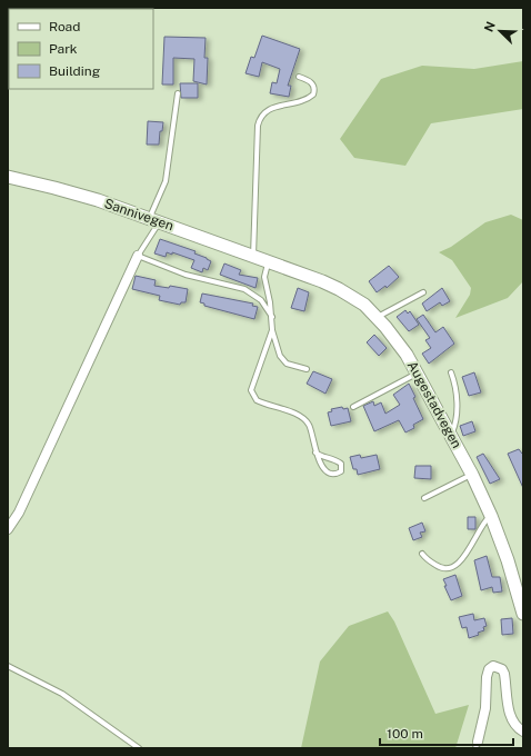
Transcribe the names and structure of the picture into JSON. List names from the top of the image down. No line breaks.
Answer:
{"streets":{"main road":["Sannivegen","Augestadvegen"]},"crossings":[["Sannivegen","Augestadvegen"]],"legend":["Road","Park","Building"],"scale_bar":"100 m","north":"top left"}
